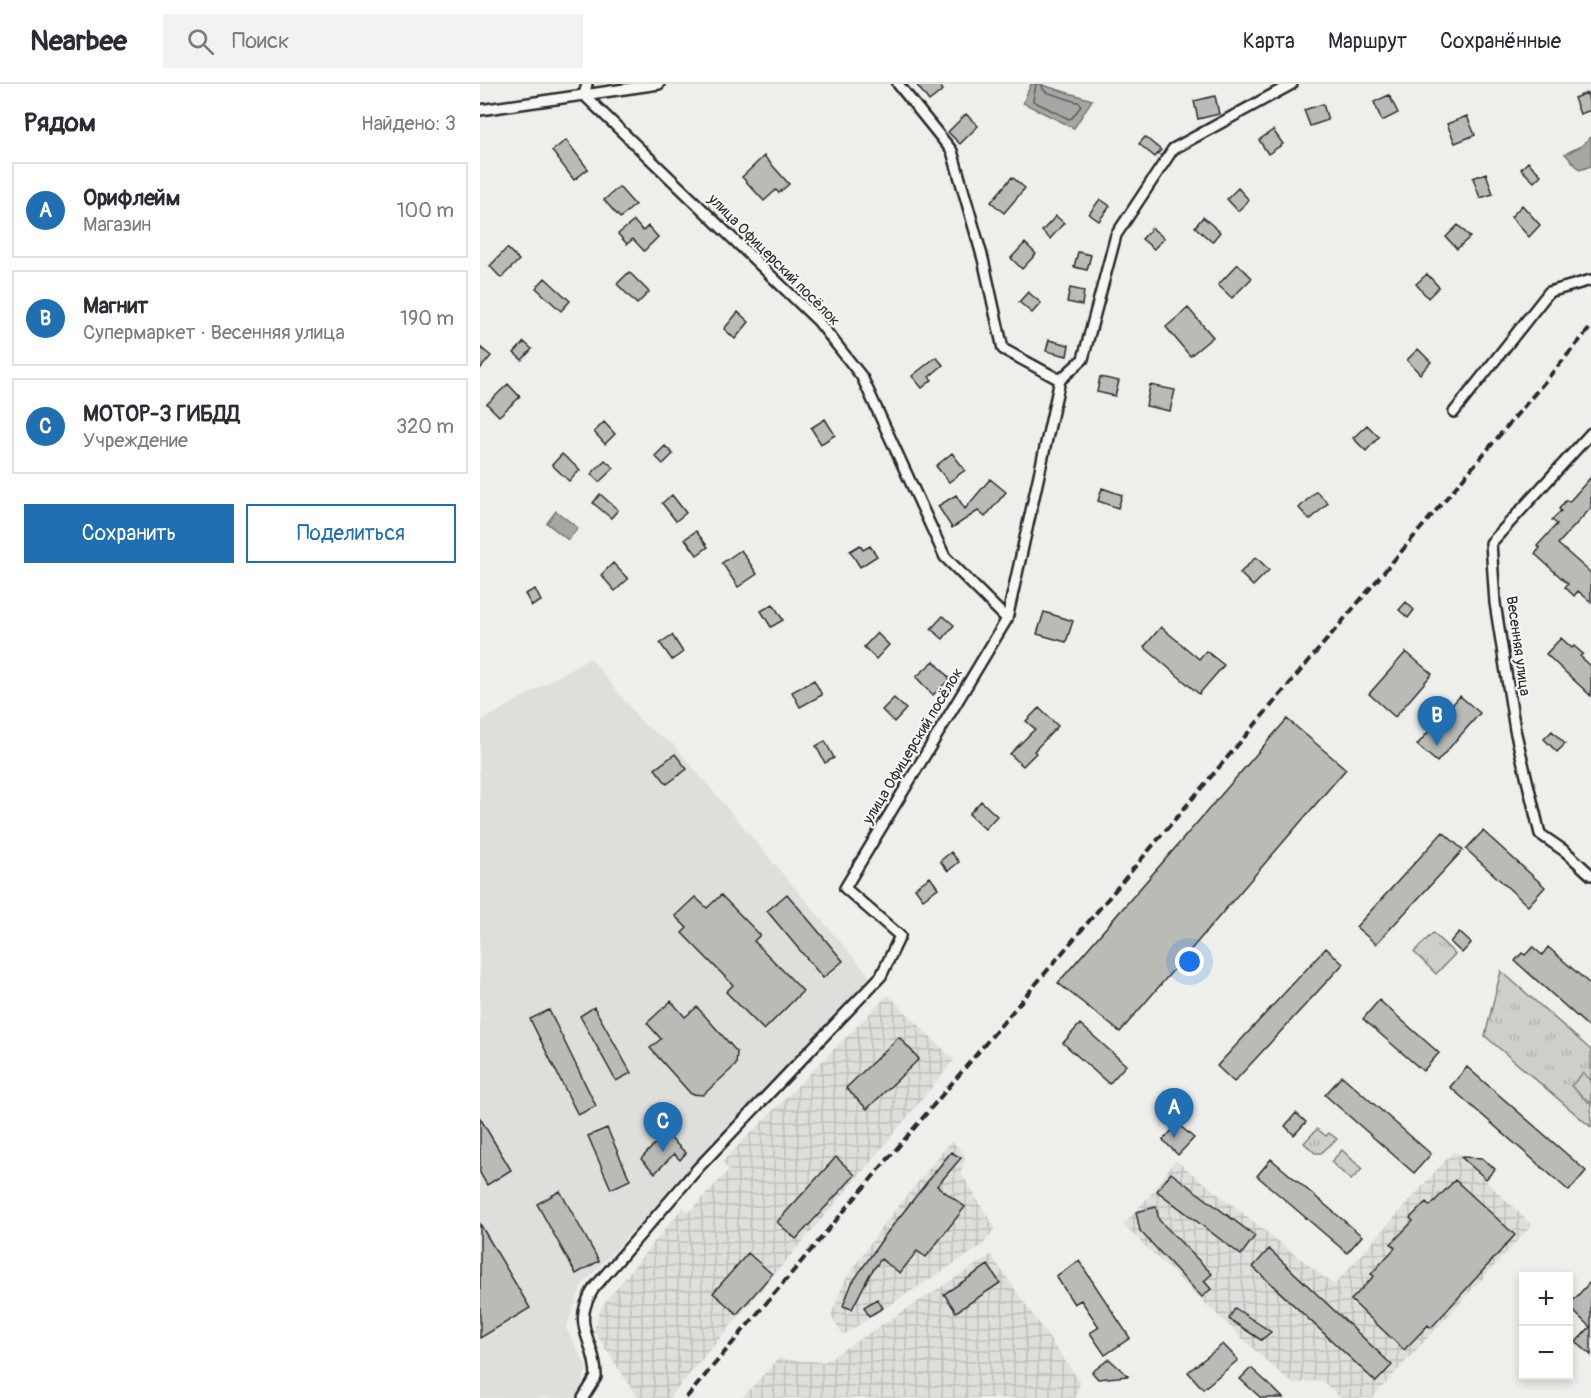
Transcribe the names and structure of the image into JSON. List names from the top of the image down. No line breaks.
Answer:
{"streets":{"street":["улица Офицерский посёлок","Весенняя улица"]},"page":{"header":"Nearbee","search":"Поиск","nav":["Карта","Маршрут","Сохранённые"],"heading":["Рядом","Найдено: 3"],"list":[{"mark":"A","name":"Орифлейм","note":"Магазин","value":"100 m"},{"mark":"B","name":"Магнит","note":"Супермаркет · Весенняя улица","value":"190 m"},{"mark":"C","name":"МОТОР-3 ГИБДД","note":"Учреждение","value":"320 m"}],"buttons":["Сохранить","Поделиться"],"pins":["B","A","C"],"map_buttons":["+","−"]}}
